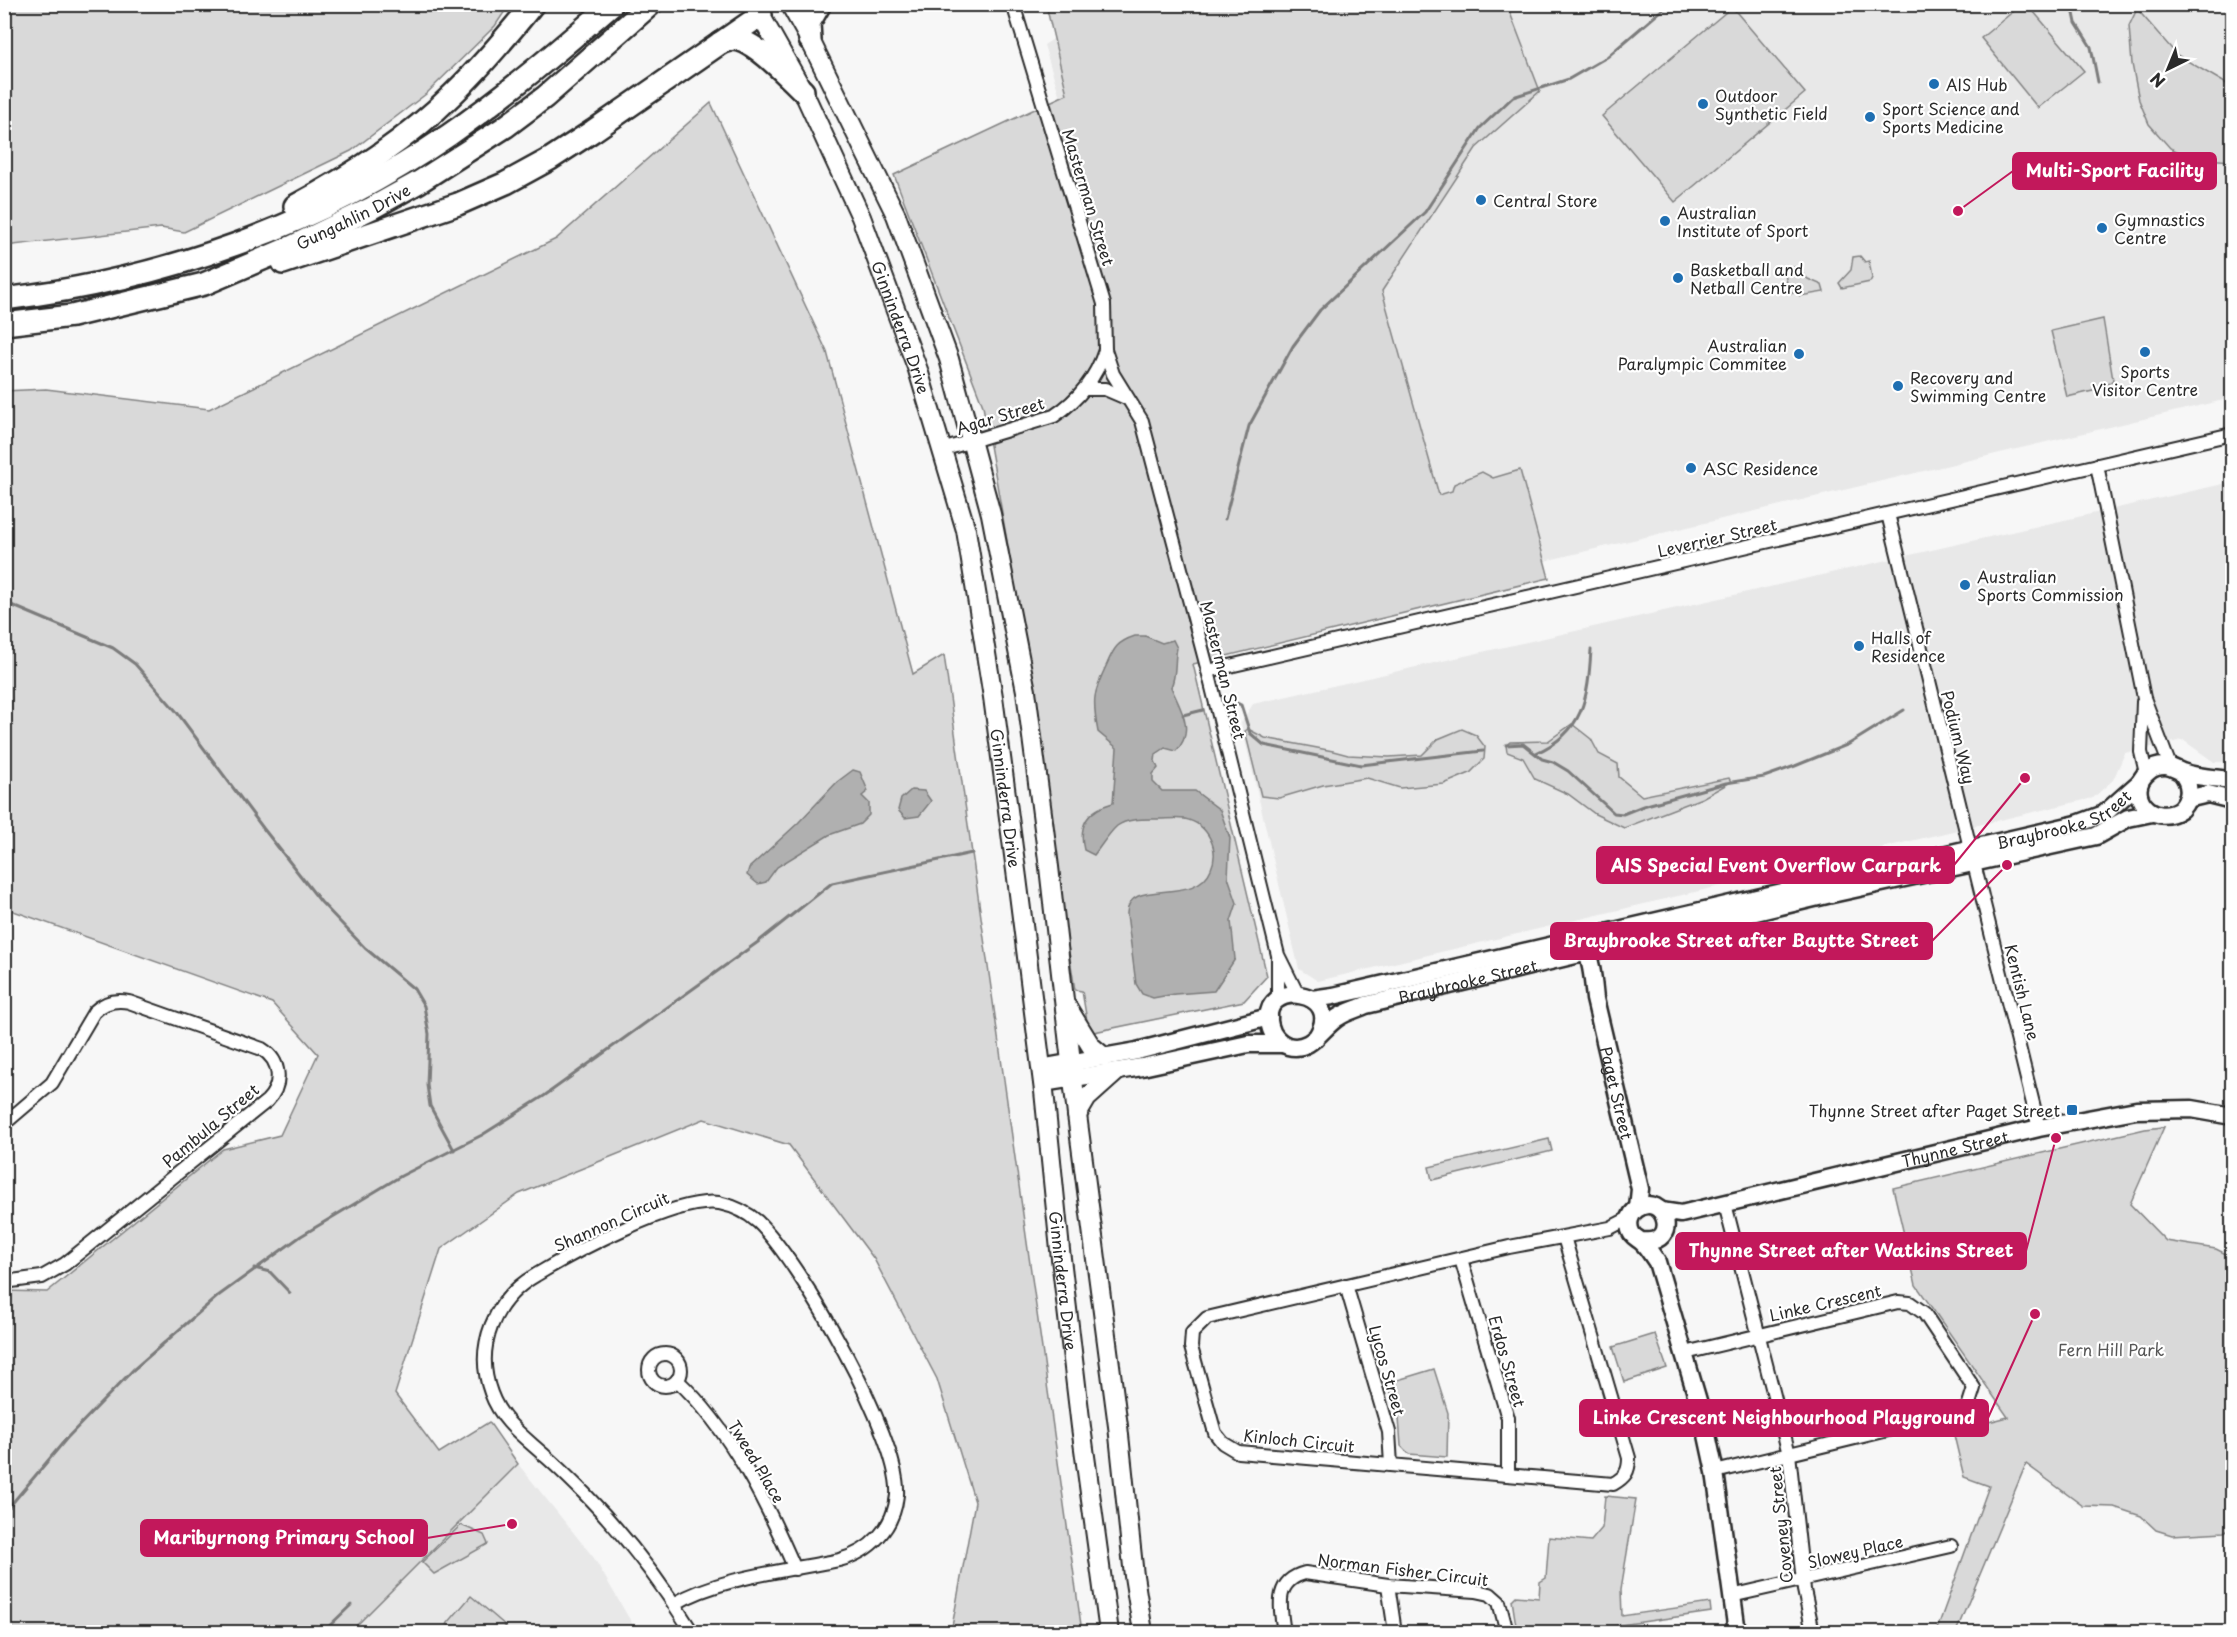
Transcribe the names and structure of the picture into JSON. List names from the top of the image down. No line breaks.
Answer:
{"streets":{"highway":["Gungahlin Drive"],"main road":["Ginninderra Drive"],"street":["Masterman Street","Agar Street","Leverrier Street","Podium Way","Braybrooke Street","Kentish Lane","Paget Street","Pambula Street","Thynne Street","Shannon Circuit","Linke Crescent","Erdos Street","Lycos Street","Kinloch Circuit","Tweed Place","Coveney Street","Slowey Place","Norman Fisher Circuit"]},"crossings":[["Masterman Street","Agar Street"],["Masterman Street","Leverrier Street"],["Masterman Street","Braybrooke Street"],["Ginninderra Drive","Agar Street"],["Leverrier Street","Podium Way"],["Leverrier Street","Braybrooke Street"],["Podium Way","Braybrooke Street"],["Podium Way","Kentish Lane"],["Braybrooke Street","Kentish Lane"],["Braybrooke Street","Paget Street"],["Kentish Lane","Thynne Street"],["Paget Street","Thynne Street"],["Paget Street","Kinloch Circuit"],["Thynne Street","Kinloch Circuit"],["Thynne Street","Coveney Street"],["Shannon Circuit","Tweed Place"],["Linke Crescent","Coveney Street"],["Erdos Street","Kinloch Circuit"],["Lycos Street","Kinloch Circuit"],["Coveney Street","Slowey Place"]],"parks":["Fern Hill Park"],"places":{"other":["AIS Hub","Outdoor Synthetic Field","Sport Science and Sports Medicine","Central Store","Multi-Sport Facility","Australian Institute of Sport","Gymnastics Centre","Basketball and Netball Centre","Sports Visitor Centre","Australian Paralympic Commitee","Recovery and Swimming Centre","ASC Residence","Australian Sports Commission","Halls of Residence","AIS Special Event Overflow Carpark","Braybrooke Street after Baytte Street","Thynne Street after Watkins Street","Linke Crescent Neighbourhood Playground","Maribyrnong Primary School"],"transit":["Thynne Street after Paget Street"]},"north":"bottom left"}
